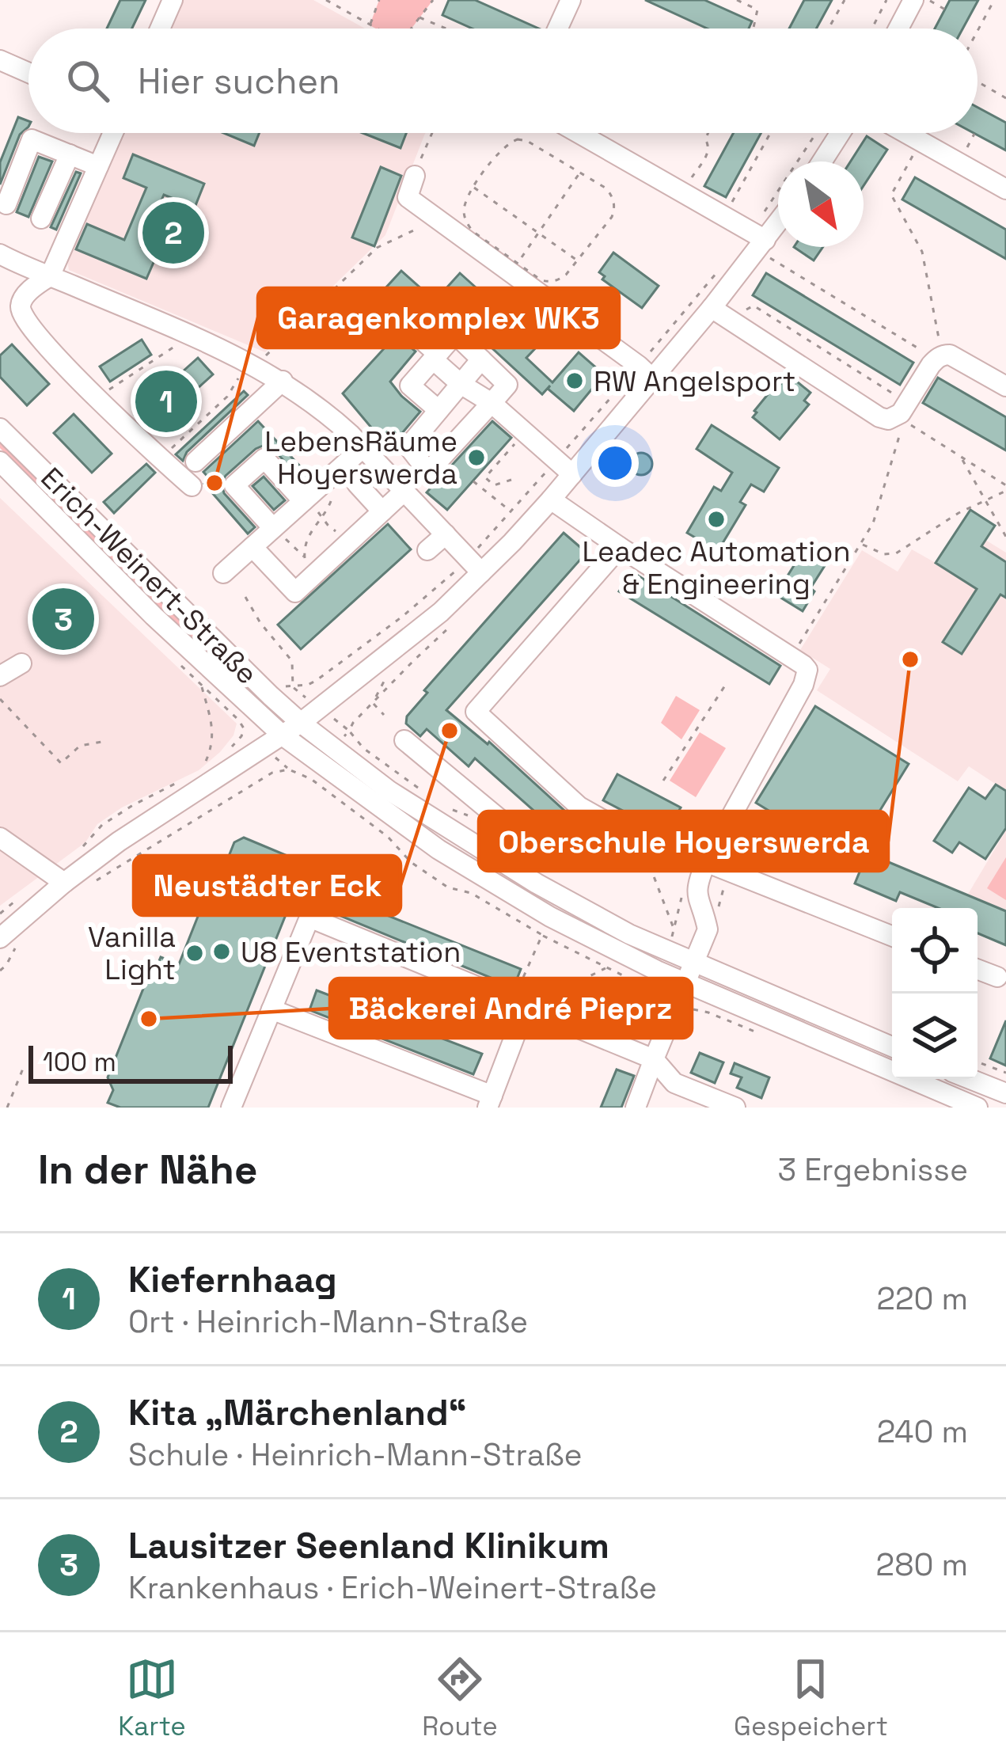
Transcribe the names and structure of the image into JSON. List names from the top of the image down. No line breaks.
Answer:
{"streets":{"street":["Erich-Weinert-Straße"]},"places":["RW Angelsport","LebensRäume Hoyerswerda","Garagenkomplex WK3","Leadec Automation & Engineering","Oberschule Hoyerswerda","Neustädter Eck","U8 Eventstation","Vanilla Light","Bäckerei André Pieprz"],"scale_bar":"100 m","north":"bottom right","page":{"search":"Hier suchen","pins":["2","1","3"],"scale":"100 m","heading":["In der Nähe","3 Ergebnisse"],"list":[{"mark":"1","name":"Kiefernhaag","note":"Ort · Heinrich-Mann-Straße","value":"220 m"},{"mark":"2","name":"Kita „Märchenland“","note":"Schule · Heinrich-Mann-Straße","value":"240 m"},{"mark":"3","name":"Lausitzer Seenland Klinikum","note":"Krankenhaus · Erich-Weinert-Straße","value":"280 m"}],"nav":["Karte","Route","Gespeichert"]}}
